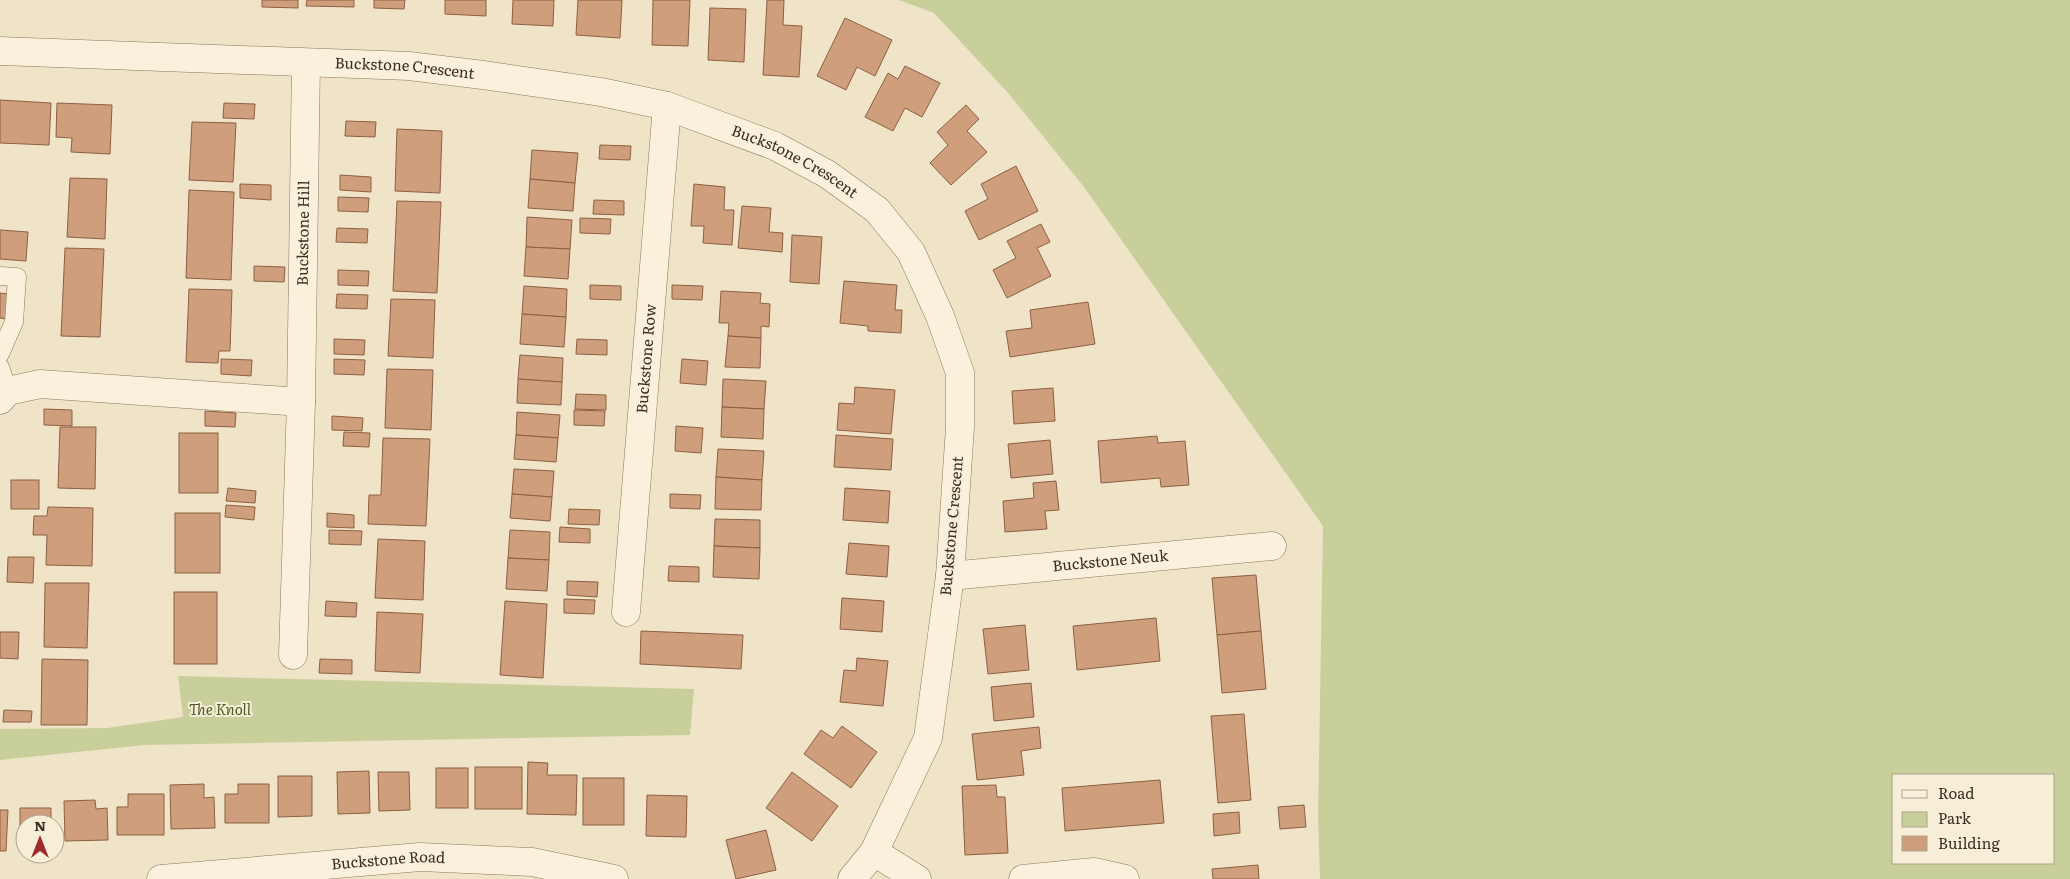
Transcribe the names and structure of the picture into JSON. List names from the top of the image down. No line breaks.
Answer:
{"streets":{"street":["Buckstone Crescent","Buckstone Hill","Buckstone Row","Buckstone Neuk","Buckstone Road"]},"crossings":[["Buckstone Crescent","Buckstone Hill"],["Buckstone Crescent","Buckstone Row"],["Buckstone Crescent","Buckstone Neuk"]],"parks":["The Knoll"],"legend":["Road","Park","Building"],"north":"top"}
